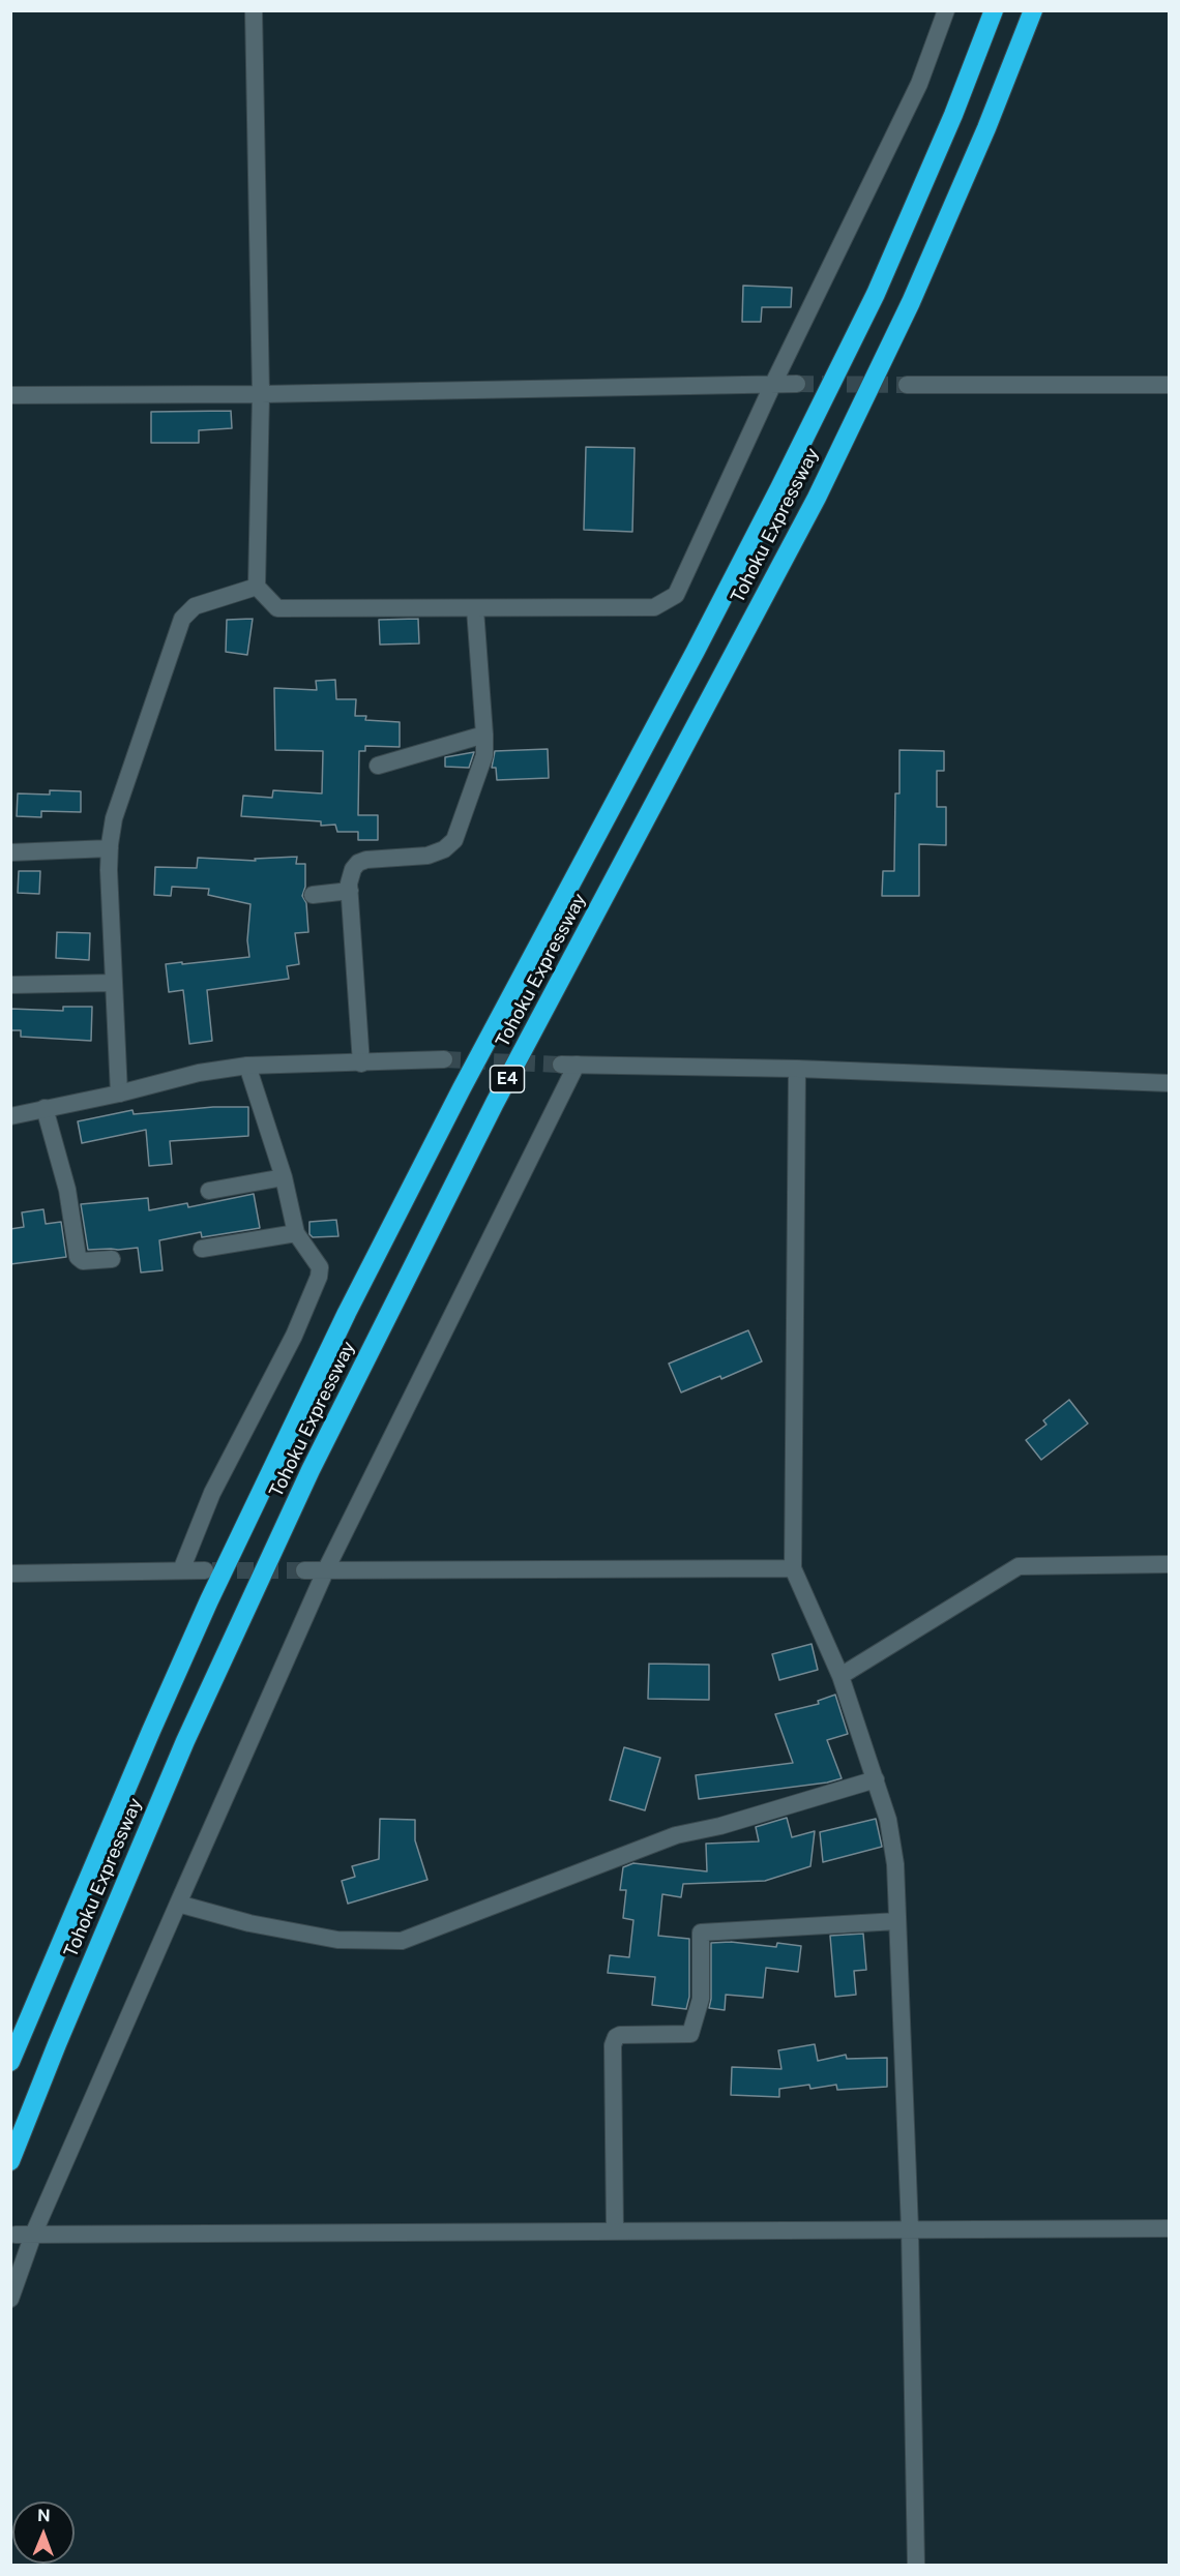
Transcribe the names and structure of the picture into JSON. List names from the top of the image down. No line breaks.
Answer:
{"streets":{"highway":["Tohoku Expressway","E4"]},"north":"top"}
